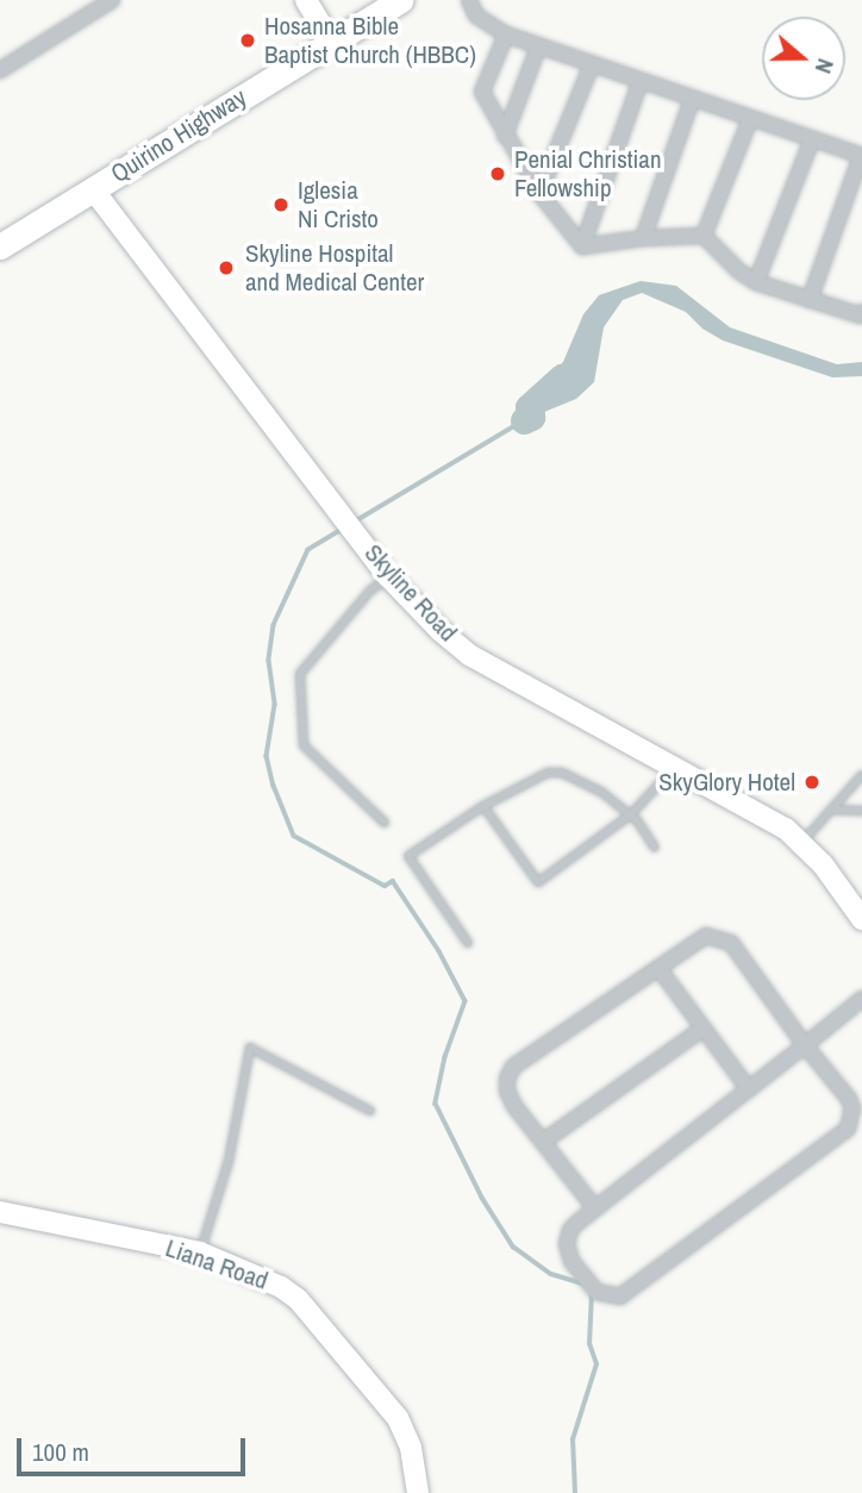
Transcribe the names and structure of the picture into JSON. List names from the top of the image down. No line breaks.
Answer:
{"streets":{"main road":["Quirino Highway","Skyline Road","Liana Road"]},"crossings":[["Quirino Highway","Skyline Road"]],"places":["Hosanna Bible Baptist Church (HBBC)","Penial Christian Fellowship","Iglesia Ni Cristo","Skyline Hospital and Medical Center","SkyGlory Hotel"],"scale_bar":"100 m","north":"right"}
